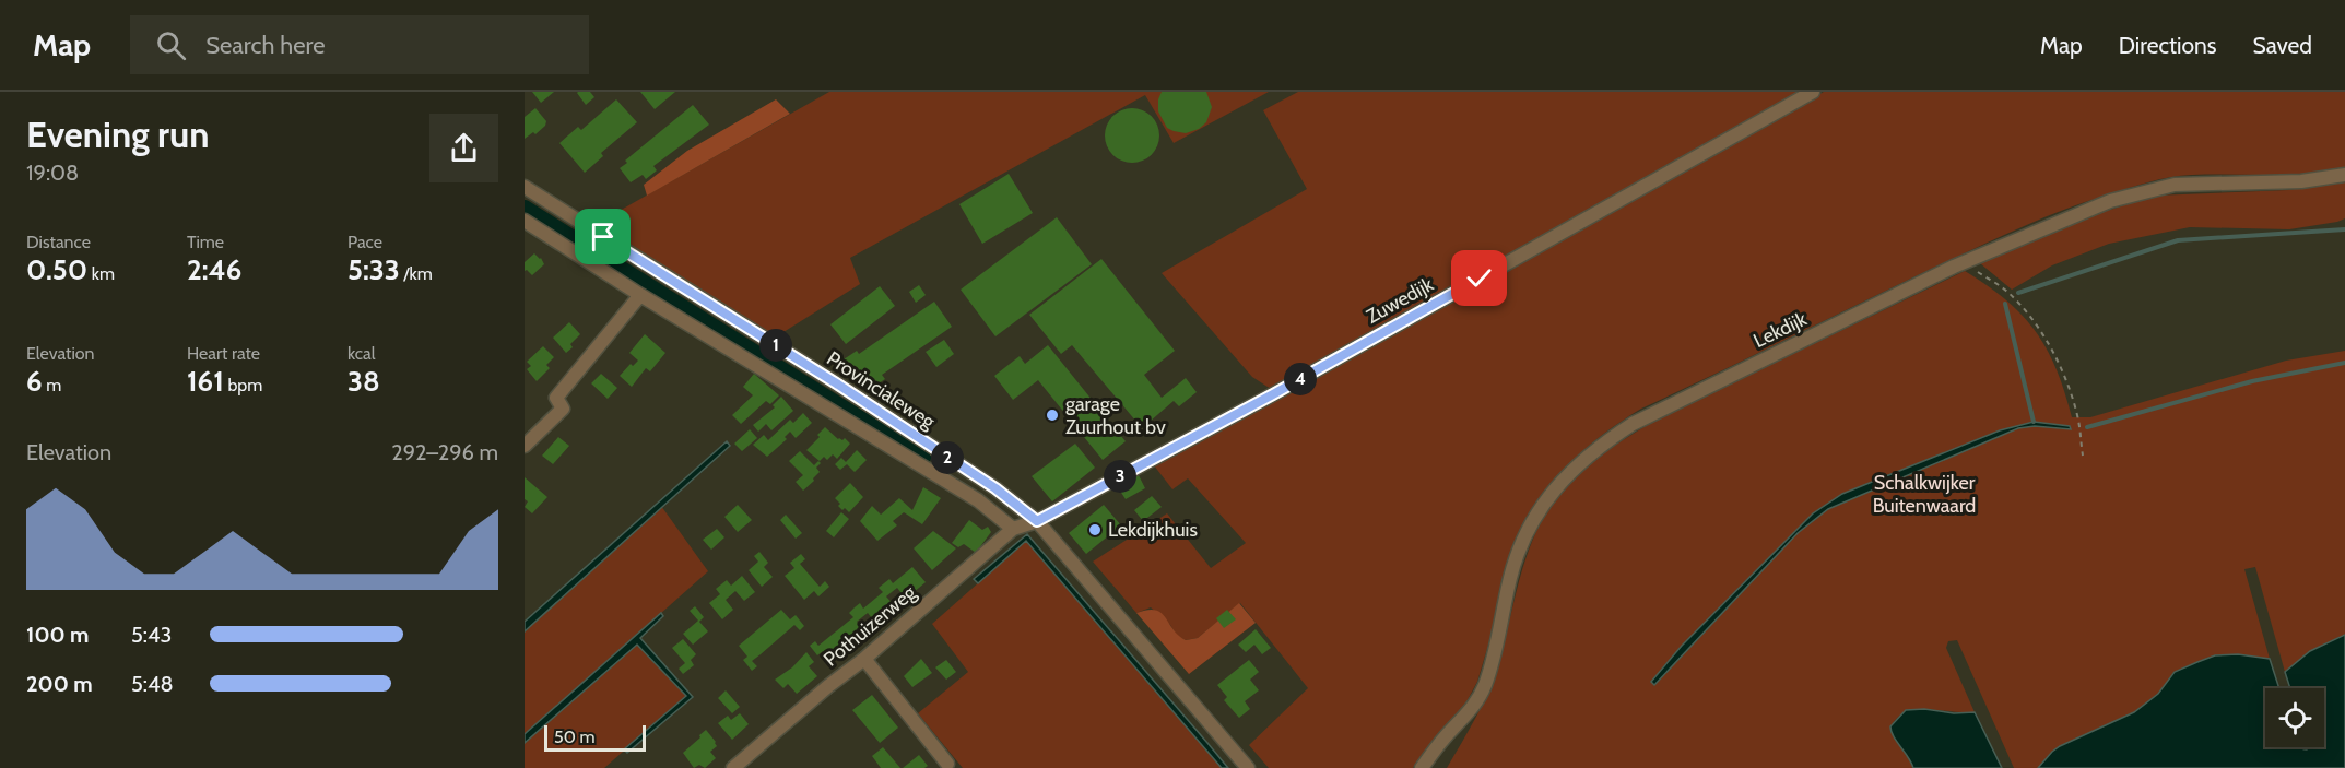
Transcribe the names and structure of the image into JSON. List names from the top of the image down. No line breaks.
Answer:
{"streets":{"street":["Zuwedijk","Lekdijk","Provincialeweg","Pothuizerweg"]},"crossings":[["Zuwedijk","Provincialeweg"],["Zuwedijk","Pothuizerweg"],["Provincialeweg","Pothuizerweg"]],"parks":["Schalkwijker Buitenwaard"],"places":["garage Zuurhout bv","Lekdijkhuis"],"scale_bar":"50 m","page":{"header":"Map","search":"Search here","nav":["Map","Directions","Saved"],"heading":["Evening run","19:08"],"stats":[["Distance","0.50 km"],["Time","2:46"],["Pace","5:33 /km"],["Elevation","6 m"],["Heart rate","161 bpm"],["kcal","38"]],"pins":["1","4","2","3"],"chart":["Elevation","292–296 m"],"list":[{"name":"100 m","note":"5:43"},{"name":"200 m","note":"5:48"}],"scale":"50 m"}}
